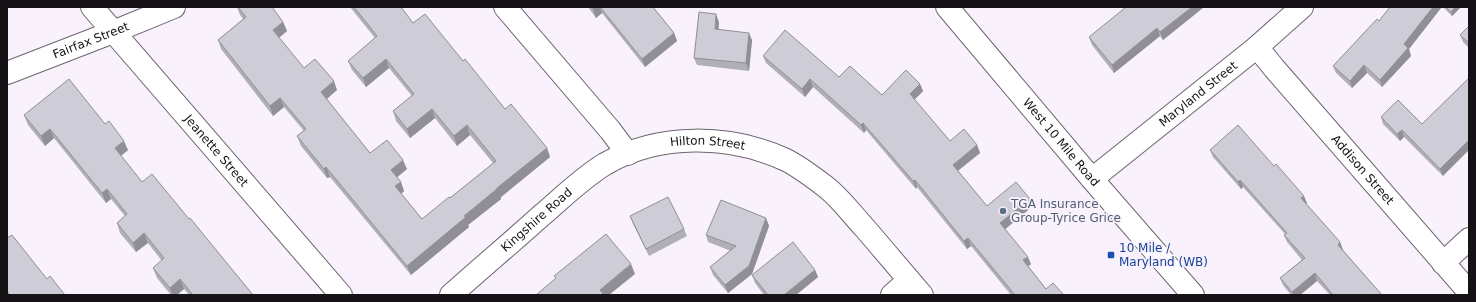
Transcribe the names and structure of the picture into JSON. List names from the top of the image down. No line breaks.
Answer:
{"streets":{"street":["Fairfax Street","Maryland Street","West 10 Mile Road","Hilton Street","Jeanette Street","Addison Street","Kingshire Road"]},"crossings":[["Fairfax Street","Jeanette Street"],["Maryland Street","West 10 Mile Road"],["Maryland Street","Addison Street"],["Hilton Street","Kingshire Road"]],"places":{"other":["TGA Insurance Group-Tyrice Grice"],"transit":["10 Mile / Maryland (WB)"]}}
